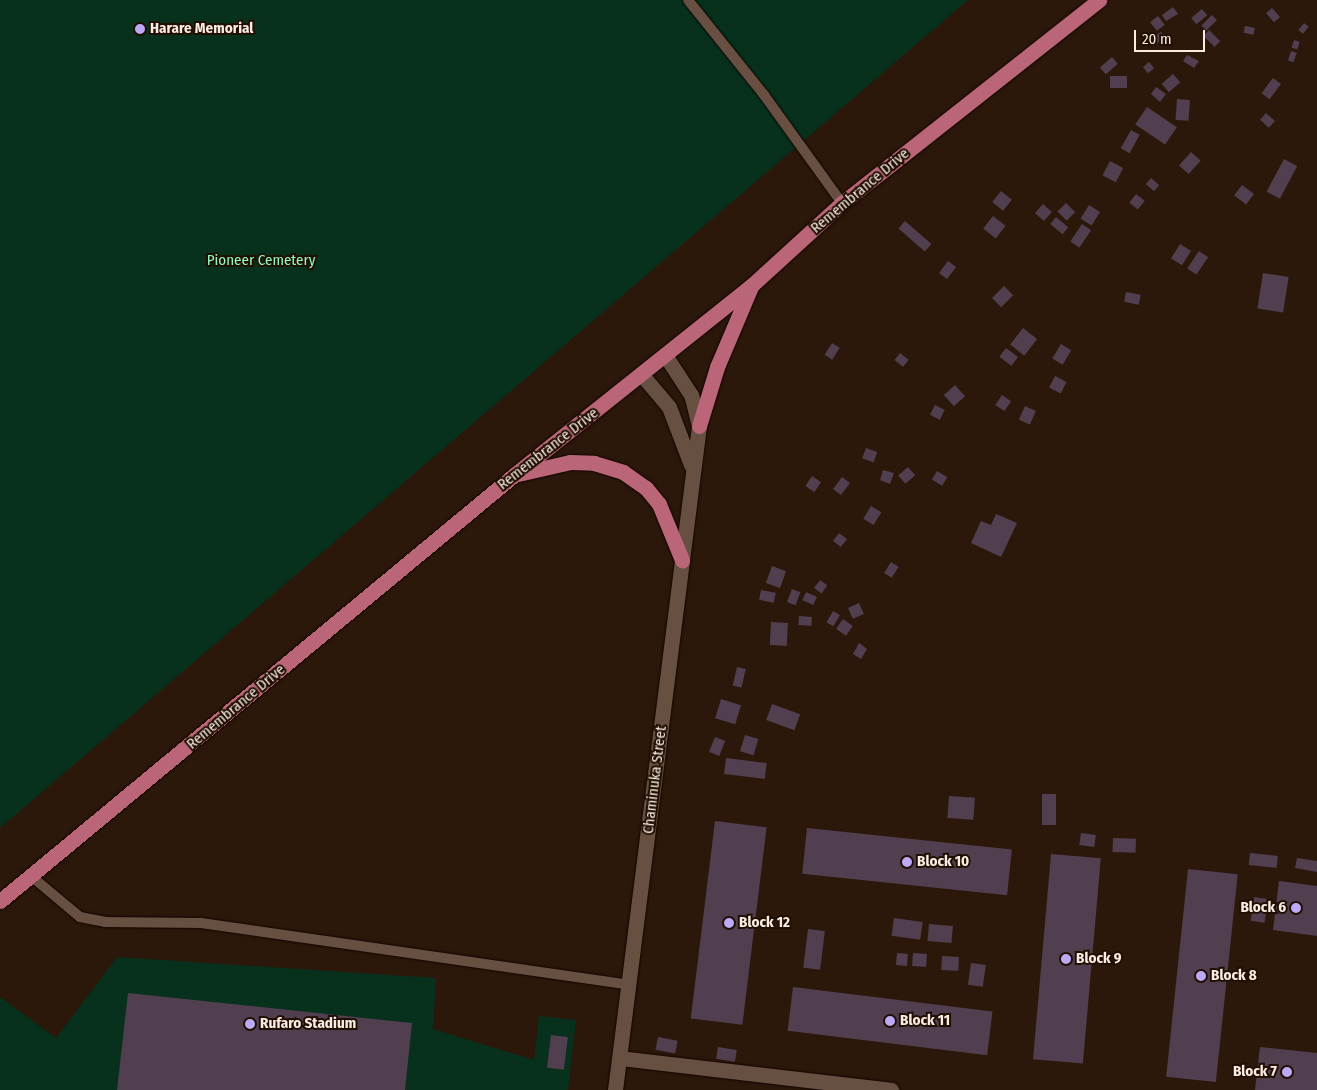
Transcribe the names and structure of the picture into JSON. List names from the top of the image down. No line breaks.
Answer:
{"streets":{"main road":["Remembrance Drive"],"street":["Chaminuka Street"]},"parks":["Pioneer Cemetery"],"places":["Harare Memorial","Block 10","Block 6","Block 12","Block 9","Block 8","Block 11","Rufaro Stadium","Block 7"],"scale_bar":"20 m"}
